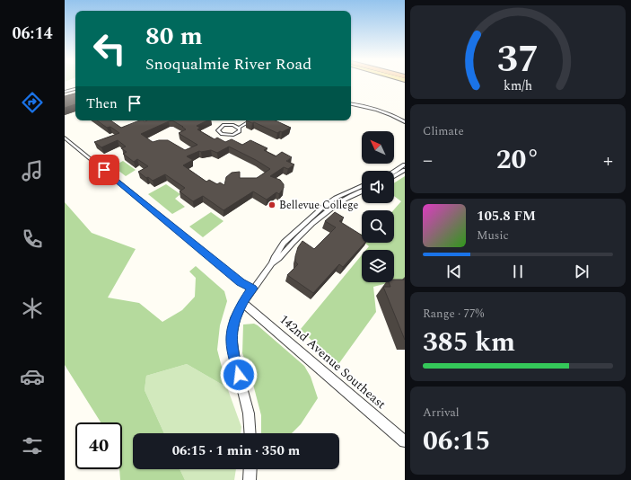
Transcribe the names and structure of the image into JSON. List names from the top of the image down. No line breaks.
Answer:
{"streets":{"street":["142nd Avenue Southeast"]},"places":["Bellevue College"],"north":"top left","page":{"tabs":"06:14","turn":["80 m","Snoqualmie River Road"],"then":"Then","tile":["Climate",["Range · 77%","385 km"],["Arrival","06:15"]],"heat":["−","20°","+"],"song":["105.8 FM","Music"],"limit":"40","trip":"06:15 · 1 min · 350 m","gauge":["37","km/h"]}}
